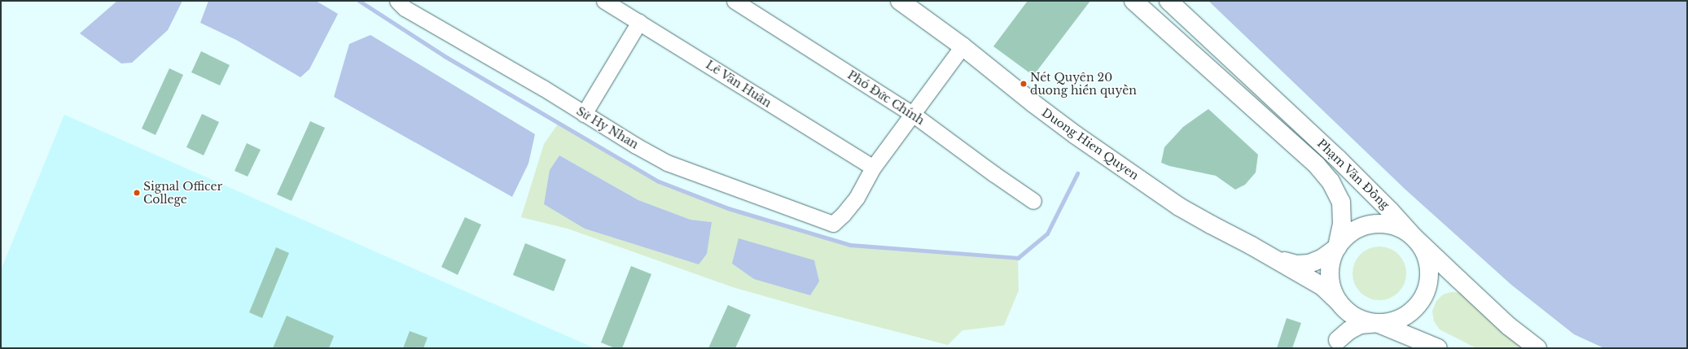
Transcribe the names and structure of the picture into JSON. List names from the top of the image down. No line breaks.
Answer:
{"streets":{"main road":["Duong Hien Quyen","Phạm Văn Đồng"],"street":["Lê Văn Huân","Phó Đức Chính","Sử Hy Nhan"]},"crossings":[["Lê Văn Huân","Sử Hy Nhan"],["Duong Hien Quyen","Phạm Văn Đồng"]],"places":["Nét Quyên 20 duong hiến quyền","Signal Officer College"]}
